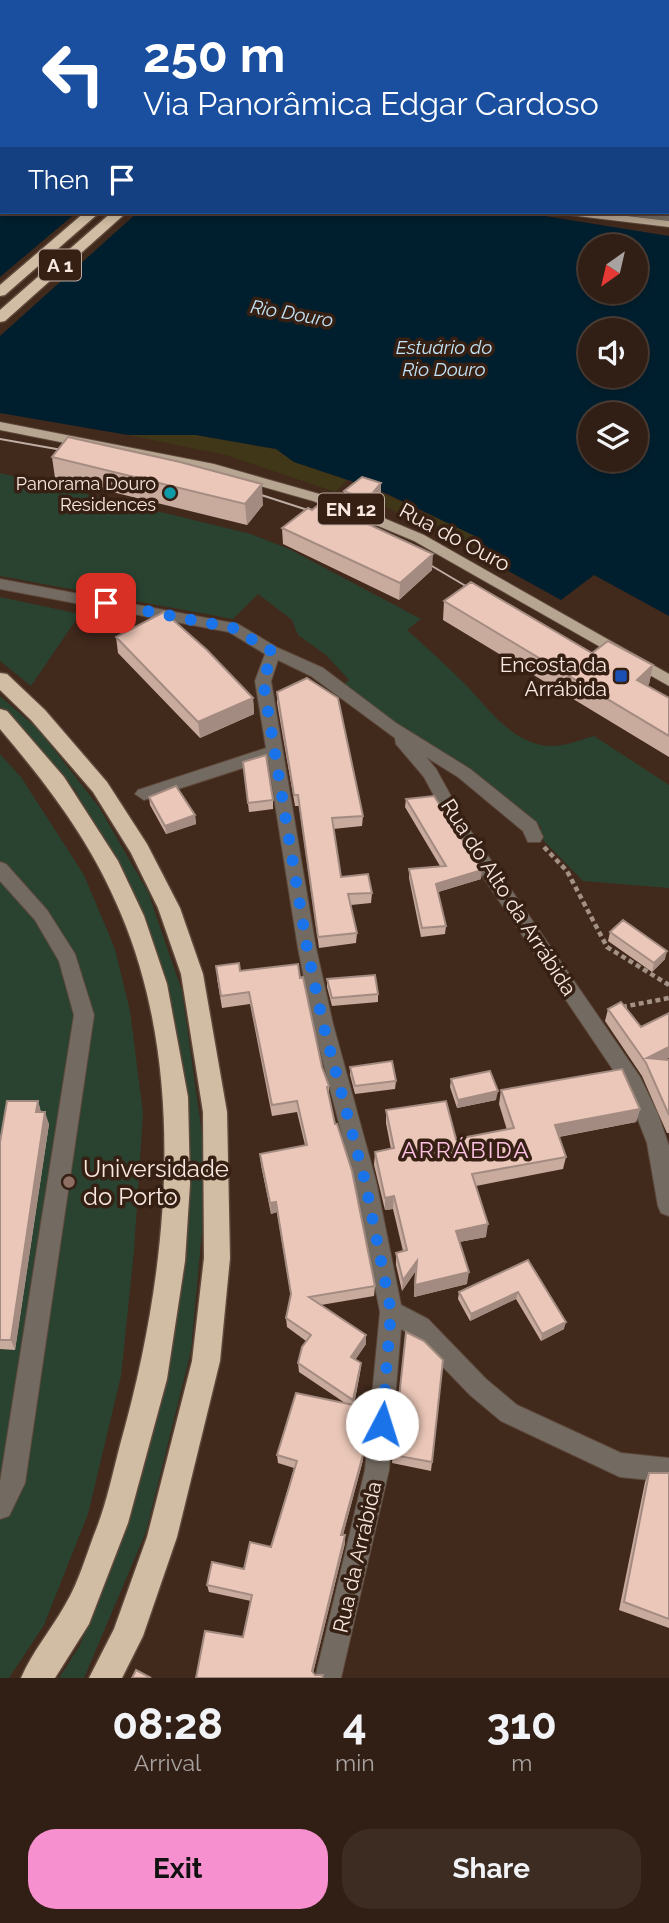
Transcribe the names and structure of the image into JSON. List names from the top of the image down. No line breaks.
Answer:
{"streets":{"highway":["A 1"],"main road":["EN 12","Rua do Ouro"],"street":["Rua do Alto da Arrábida","Rua da Arrábida"]},"crossings":[["Rua do Alto da Arrábida","Rua da Arrábida"]],"districts":["ARRÁBIDA"],"water":["Rio Douro","Estuário do Rio Douro"],"places":{"other":["Panorama Douro Residences","Universidade do Porto"],"transit":["Encosta da Arrábida"]},"north":"bottom left","page":{"turn":["250 m","Via Panorâmica Edgar Cardoso"],"then":"Then","eta":["08:28","Arrival","4","min","310","m"],"buttons":["Exit","Share"]}}
